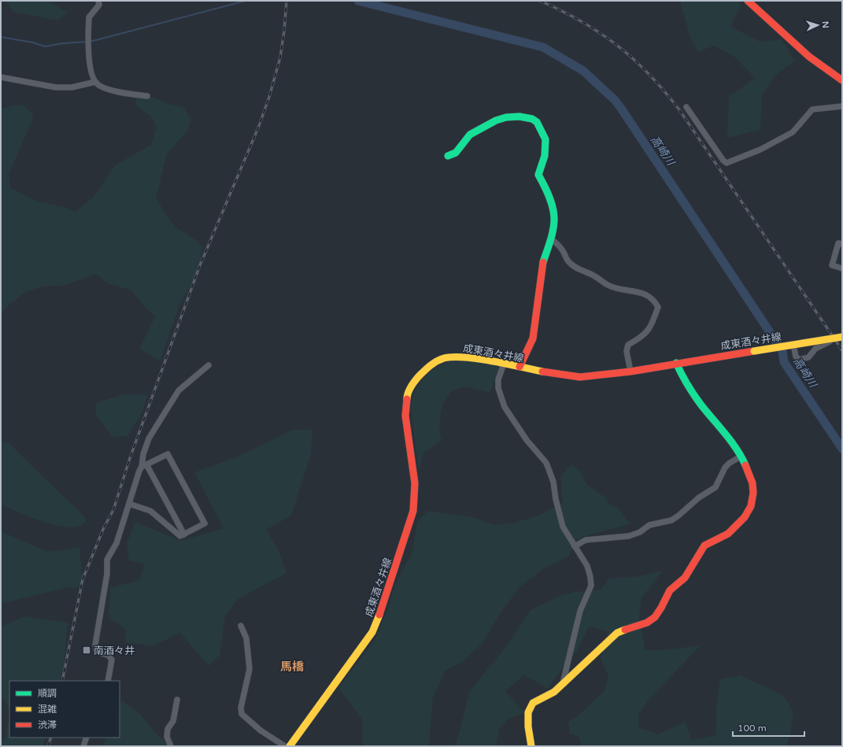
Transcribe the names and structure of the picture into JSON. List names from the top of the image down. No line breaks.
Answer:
{"streets":{"main road":["成東酒々井線"]},"districts":["馬橋"],"water":["高崎川"],"places":{"transit":["南酒々井"]},"legend":["順調","混雑","渋滞"],"scale_bar":"100 m","north":"right"}
